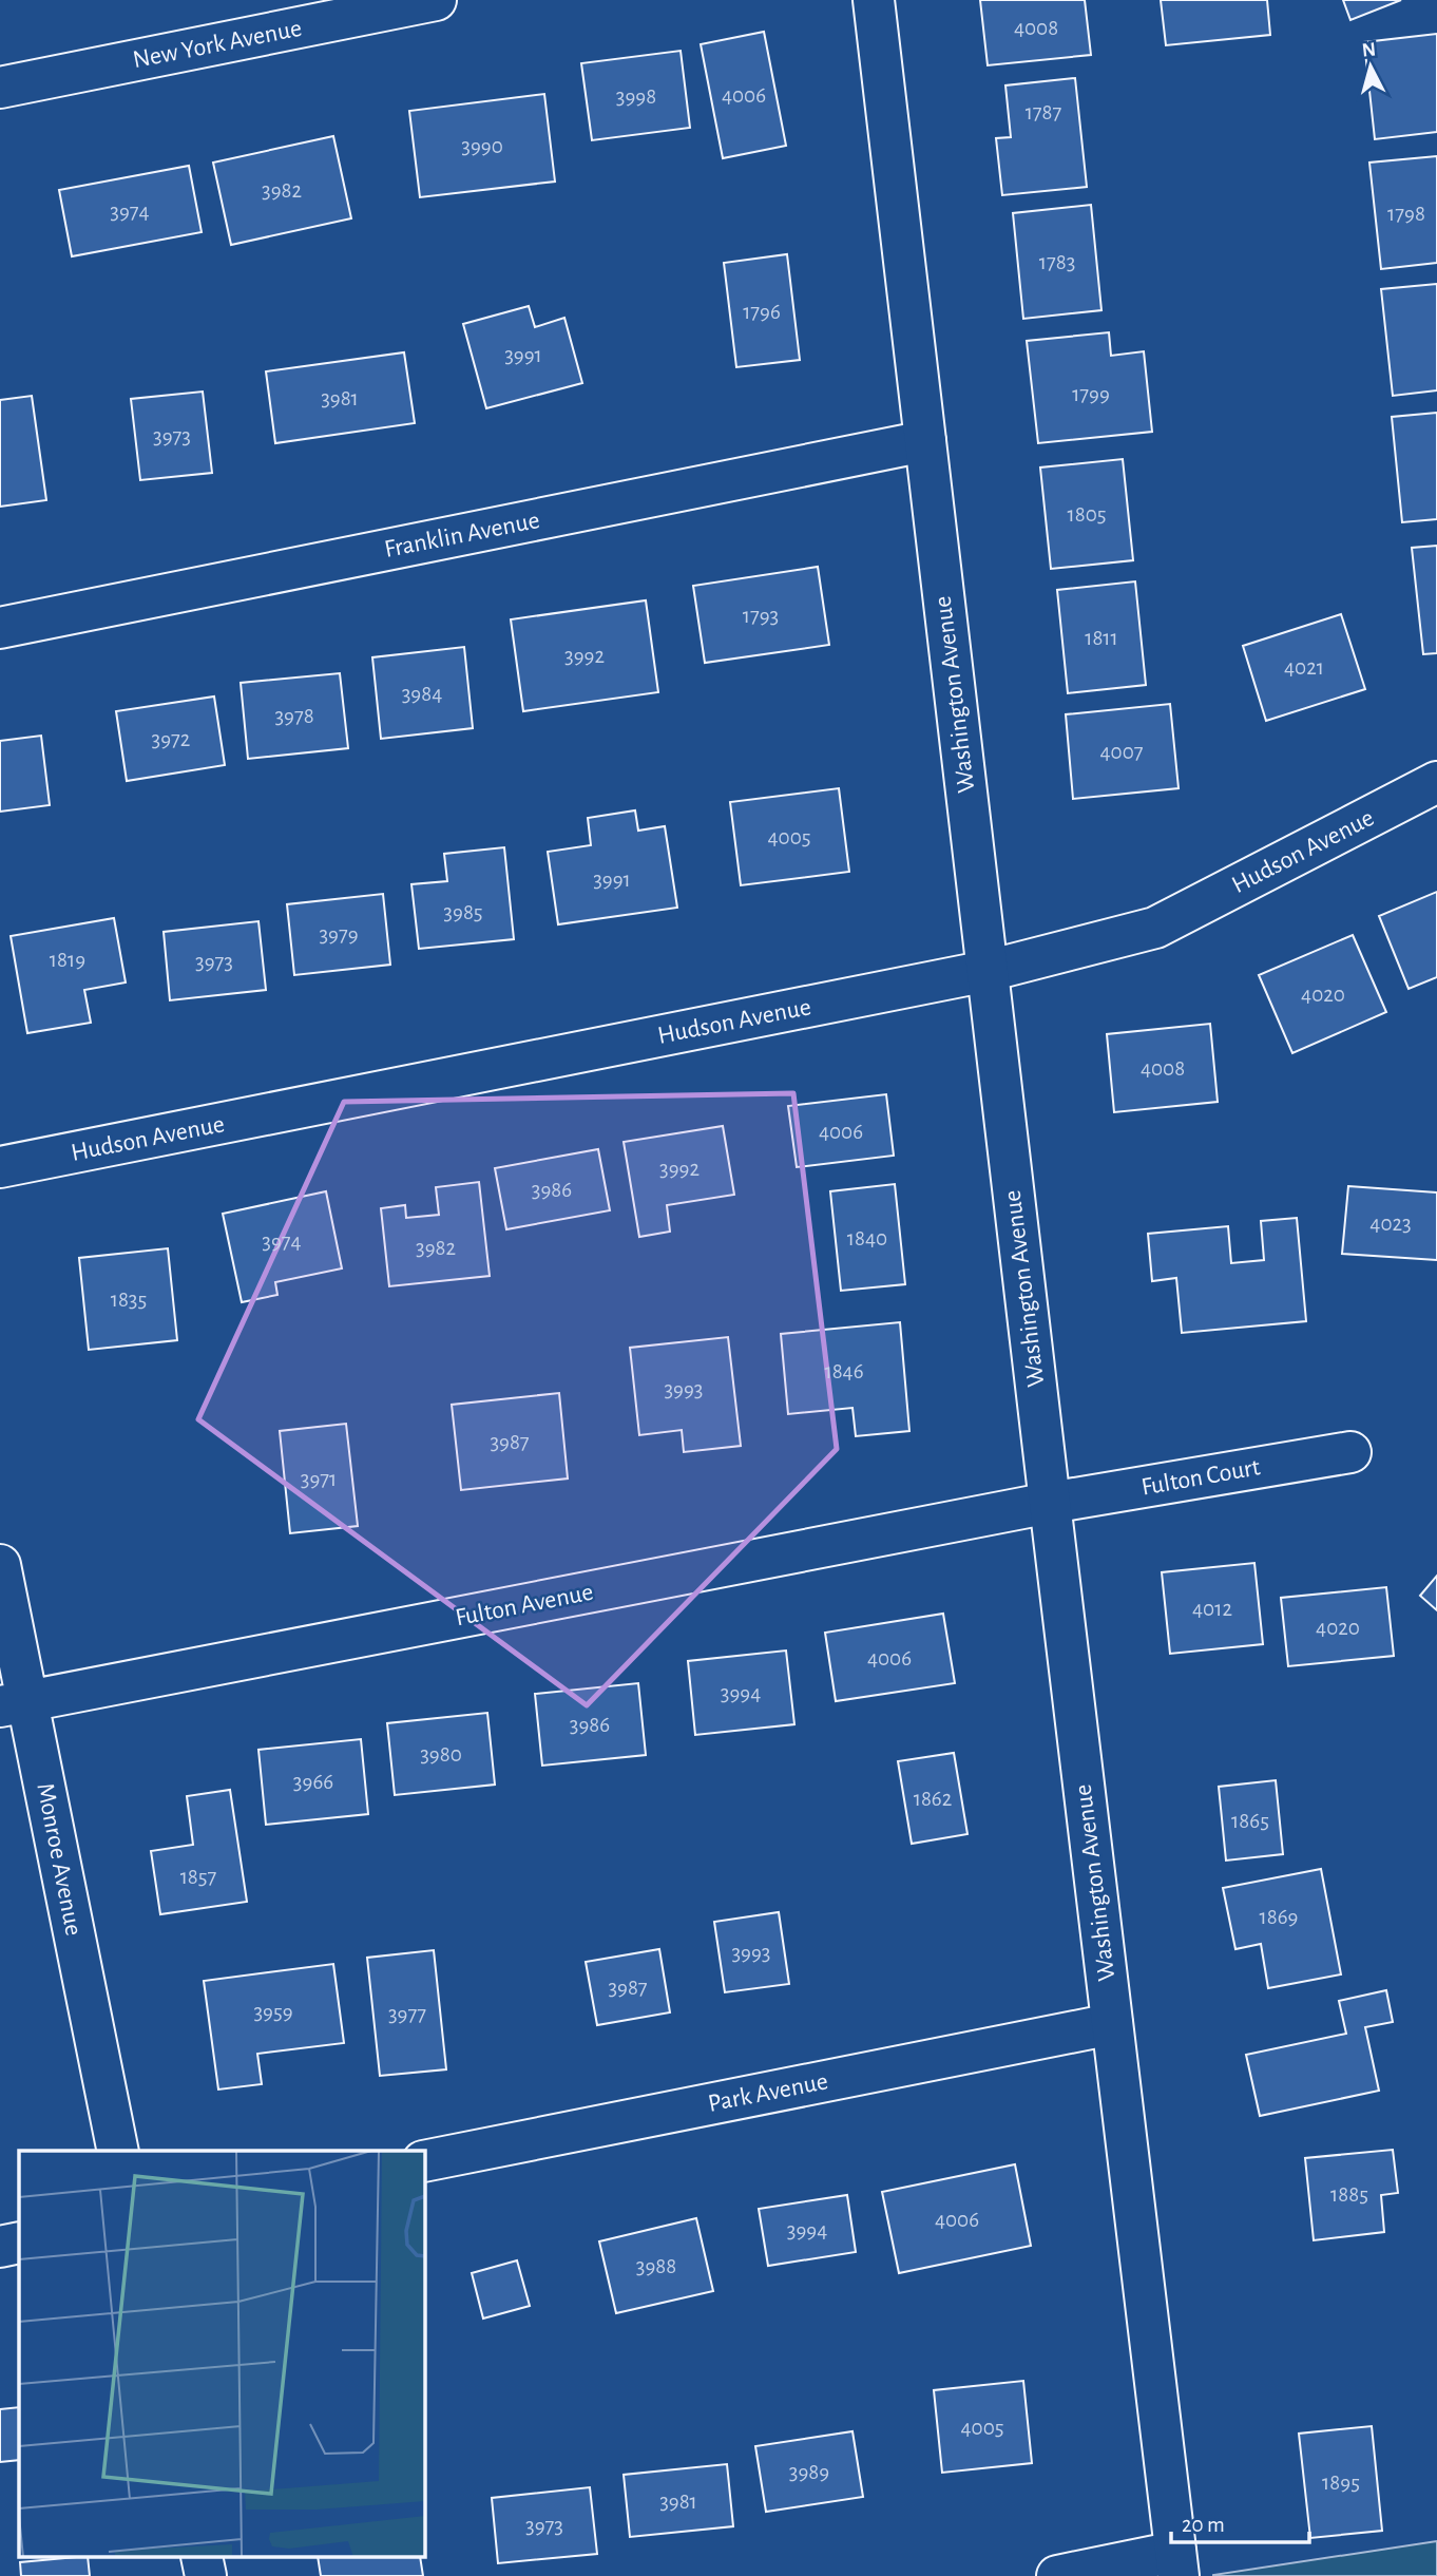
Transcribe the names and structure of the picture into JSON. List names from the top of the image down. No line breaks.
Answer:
{"streets":{"street":["New York Avenue","Franklin Avenue","Washington Avenue","Hudson Avenue","Fulton Court","Fulton Avenue","Monroe Avenue","Park Avenue"]},"crossings":[["Franklin Avenue","Washington Avenue"],["Washington Avenue","Hudson Avenue"],["Washington Avenue","Fulton Court"],["Washington Avenue","Fulton Avenue"],["Washington Avenue","Park Avenue"],["Fulton Court","Fulton Avenue"],["Fulton Avenue","Monroe Avenue"]],"house_numbers":["4008","4006","3998","1787","3990","3982","3974","1798","1783","1796","3991","1799","3981","3973","1805","1793","1811","3992","4021","3984","3978","3972","4007","4005","3991","3985","3979","1819","3973","4020","4008","4006","3992","3986","4023","1840","3974","3982","1835","1846","3993","3987","3971","4012","4020","4006","3994","3986","3980","3966","1862","1865","1857","1869","3993","3987","3959","3977","1885","4006","3994","3988","4005","3989","1895","3981","3973"],"scale_bar":"20 m","north":"top"}
